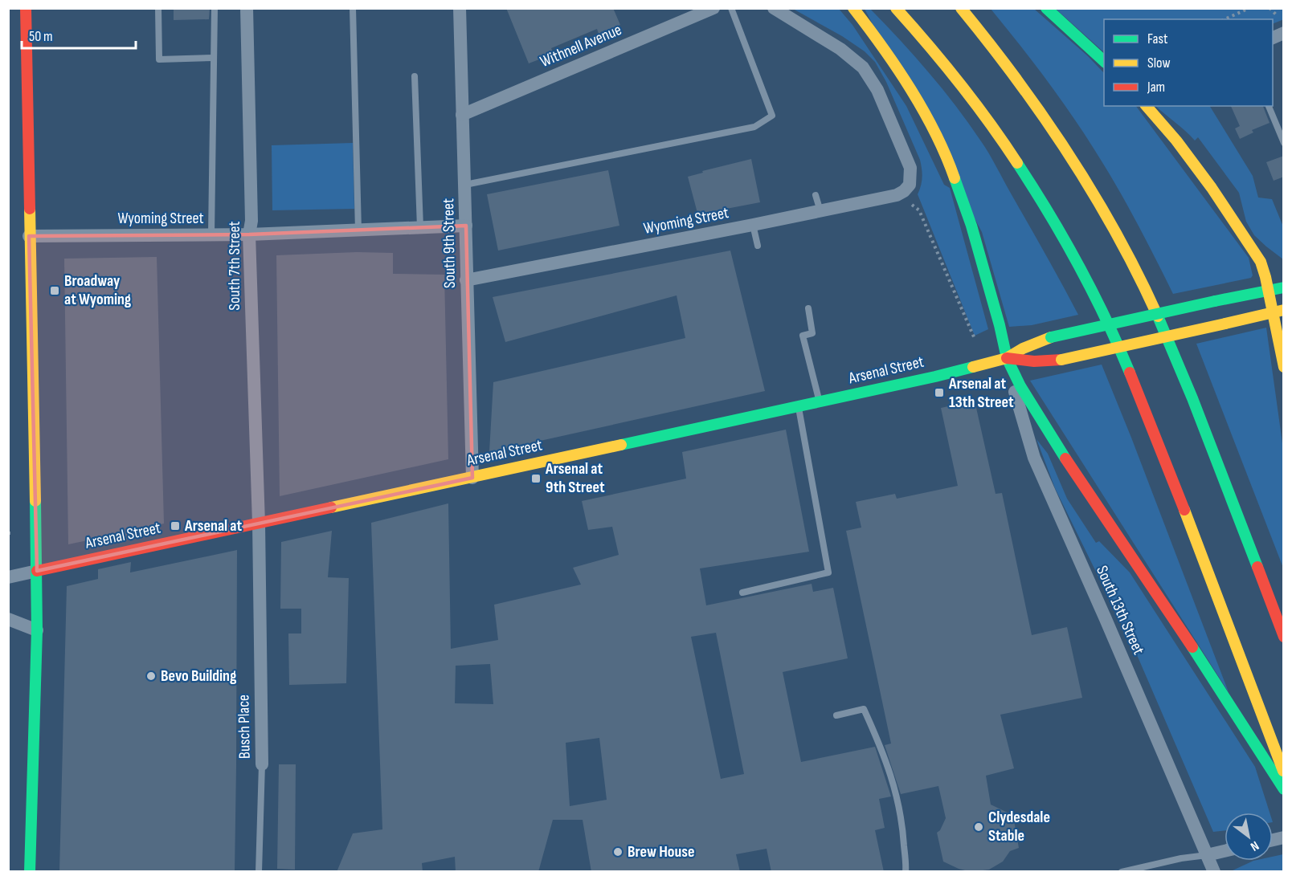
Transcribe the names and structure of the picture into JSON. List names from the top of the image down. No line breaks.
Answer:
{"streets":{"main road":["Arsenal Street"],"street":["Withnell Avenue","Wyoming Street","South 9th Street","South 7th Street","South 13th Street","Busch Place"]},"crossings":[["Withnell Avenue","South 9th Street"],["Wyoming Street","South 9th Street"],["Wyoming Street","South 7th Street"],["South 9th Street","Arsenal Street"],["South 7th Street","Arsenal Street"],["South 7th Street","Busch Place"],["Arsenal Street","South 13th Street"],["Arsenal Street","Busch Place"]],"places":{"transit":["Broadway at Wyoming","Arsenal at 13th Street","Arsenal at 9th Street","Arsenal at"],"other":["Bevo Building","Clydesdale Stable","Brew House"]},"legend":["Fast","Slow","Jam"],"scale_bar":"50 m","north":"bottom right"}
